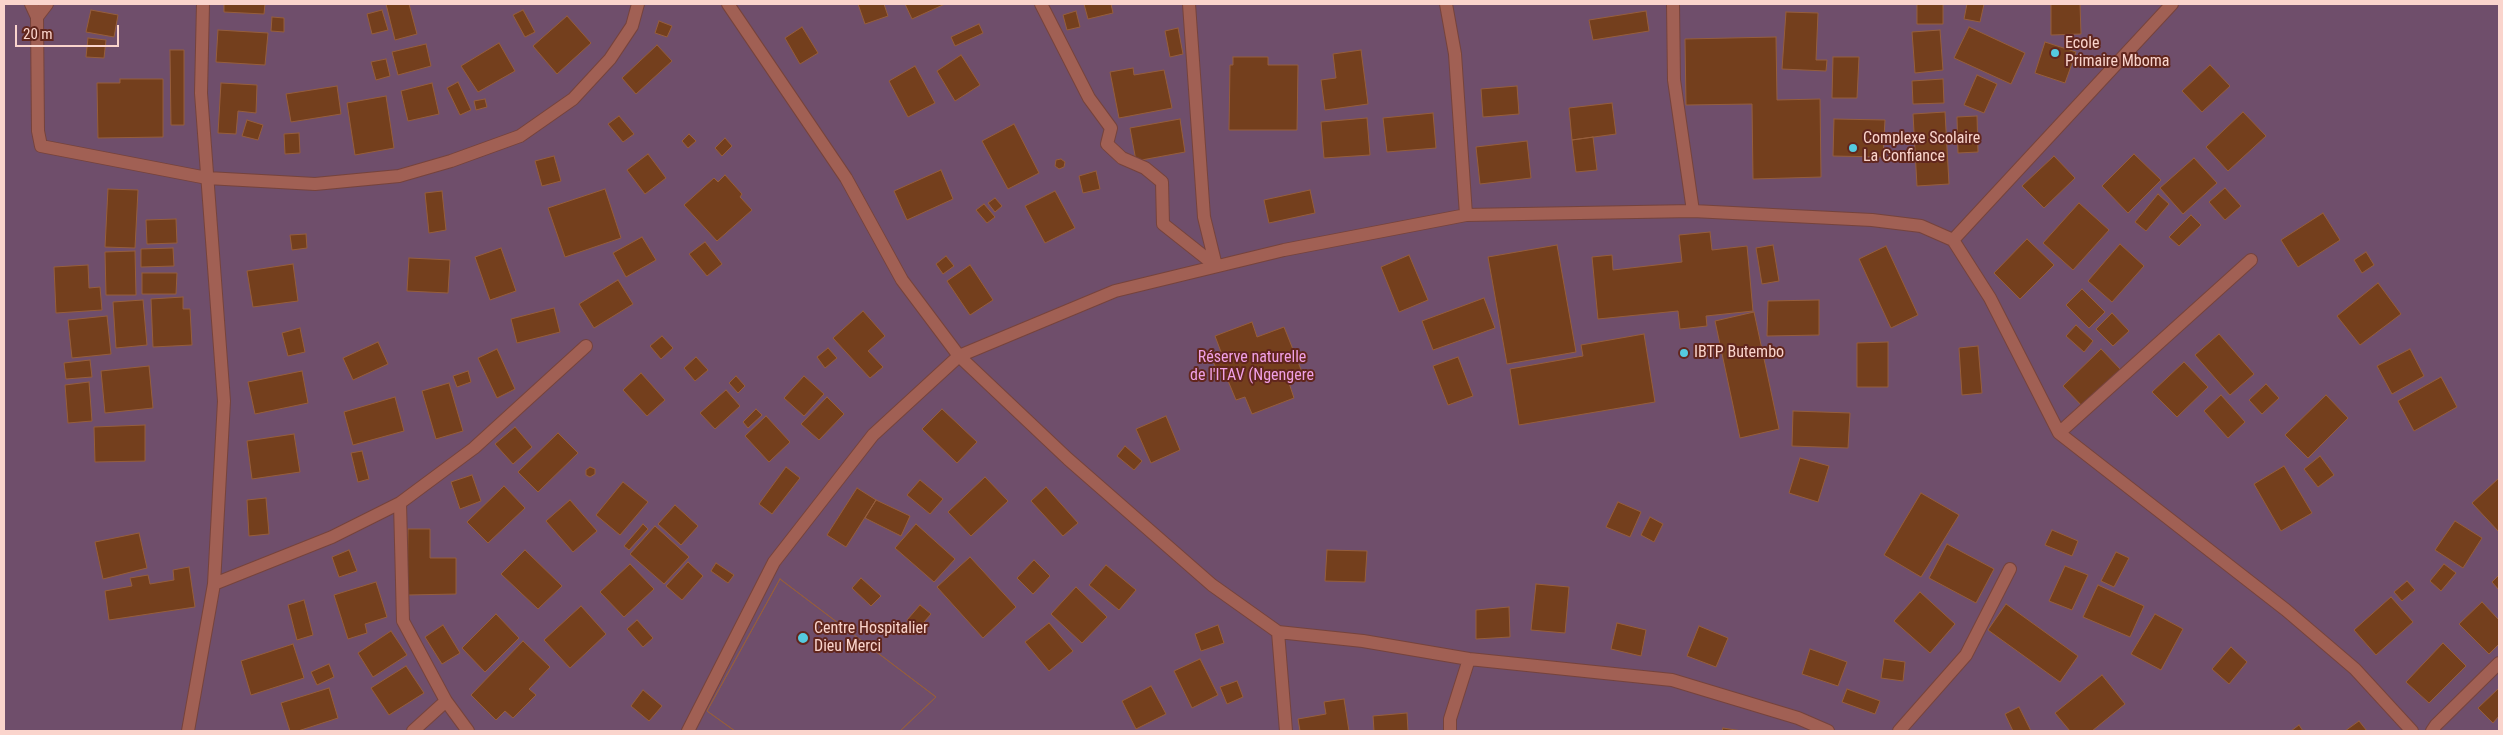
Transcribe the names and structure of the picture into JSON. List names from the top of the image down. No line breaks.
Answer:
{"parks":["Réserve naturelle de l'ITAV (Ngengere"],"places":["Ecole Primaire Mboma","Complexe Scolaire La Confiance","IBTP Butembo","Centre Hospitalier Dieu Merci"],"scale_bar":"20 m"}
